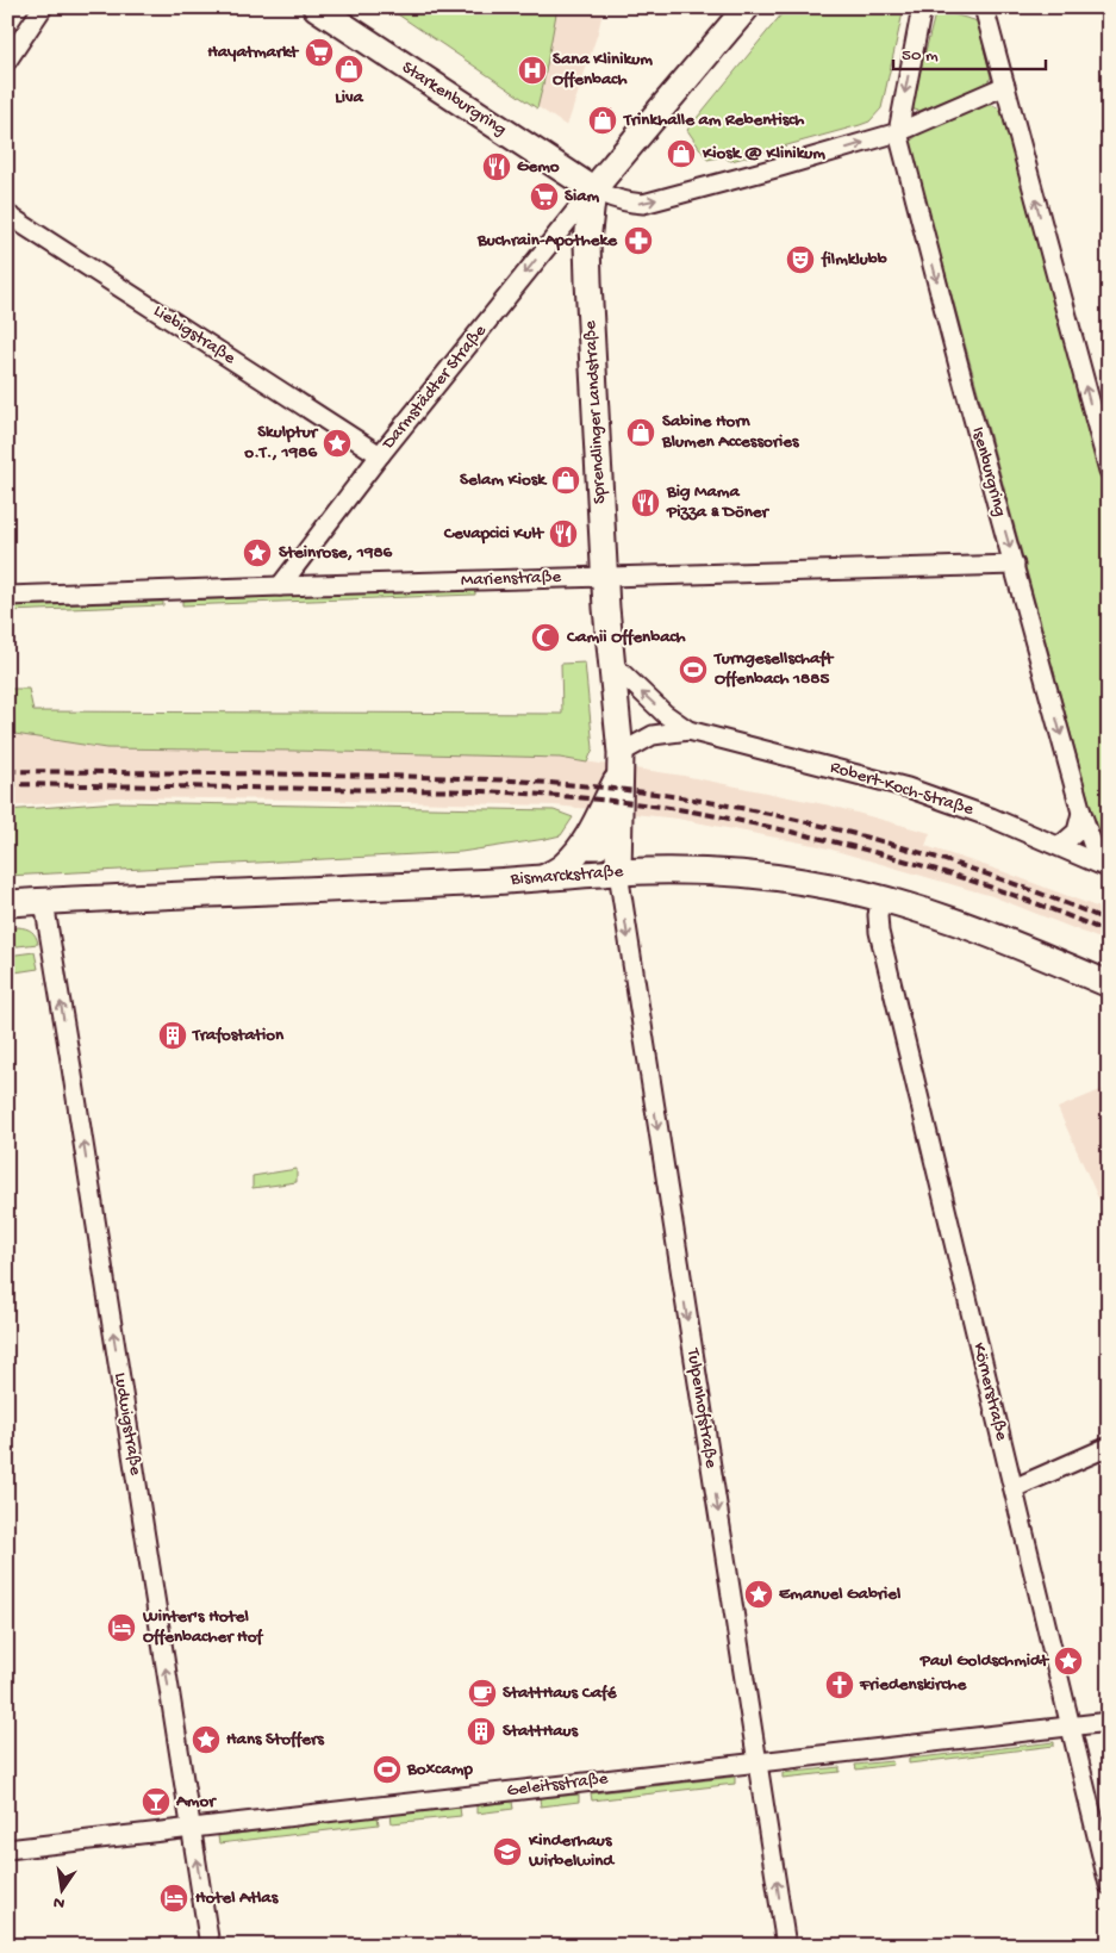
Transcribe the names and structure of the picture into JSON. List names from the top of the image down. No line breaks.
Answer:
{"streets":{"main road":["Starkenburgring","Sprendlinger Landstraße","Bismarckstraße"],"street":["Liebigstraße","Darmstädter Straße","Isenburgring","Marienstraße","Robert-Koch-Straße","Körnerstraße","Tulpenhofstraße","Ludwigstraße","Geleitsstraße"]},"crossings":[["Starkenburgring","Darmstädter Straße"],["Starkenburgring","Sprendlinger Landstraße"],["Liebigstraße","Darmstädter Straße"],["Darmstädter Straße","Sprendlinger Landstraße"],["Darmstädter Straße","Marienstraße"],["Sprendlinger Landstraße","Marienstraße"],["Sprendlinger Landstraße","Robert-Koch-Straße"],["Sprendlinger Landstraße","Bismarckstraße"],["Sprendlinger Landstraße","Tulpenhofstraße"],["Isenburgring","Marienstraße"],["Isenburgring","Robert-Koch-Straße"],["Bismarckstraße","Körnerstraße"],["Bismarckstraße","Tulpenhofstraße"],["Bismarckstraße","Ludwigstraße"],["Körnerstraße","Geleitsstraße"],["Tulpenhofstraße","Geleitsstraße"],["Ludwigstraße","Geleitsstraße"]],"one_way":["Darmstädter Straße","Ludwigstraße"],"places":{"supermarket":["Hayatmarkt","Siam"],"shop":["Liva","Trinkhalle am Rebentisch","Kiosk @ Klinikum","Sabine Horn Blumen Accessories","Selam Kiosk"],"hospital":["Sana Klinikum Offenbach"],"restaurant":["Gemo","Big Mama Pizza & Döner","Cevapcici Kult"],"pharmacy":["Buchrain-Apotheke"],"theatre":["filmklubb"],"place":["Skulptur o.T., 1986","Steinrose, 1986","Emanuel Gabriel","Paul Goldschmidt","Hans Stoffers"],"mosque":["Camii Offenbach"],"sports":["Turngesellschaft Offenbach 1885","Boxcamp"],"building":["Trafostation","StattHaus"],"hotel":["Winter's Hotel Offenbacher Hof","Hotel Atlas"],"church":["Friedenskirche"],"cafe":["StattHaus Café"],"bar":["Amor"],"school or university":["Kinderhaus Wirbelwind"]},"scale_bar":"50 m","north":"bottom"}
